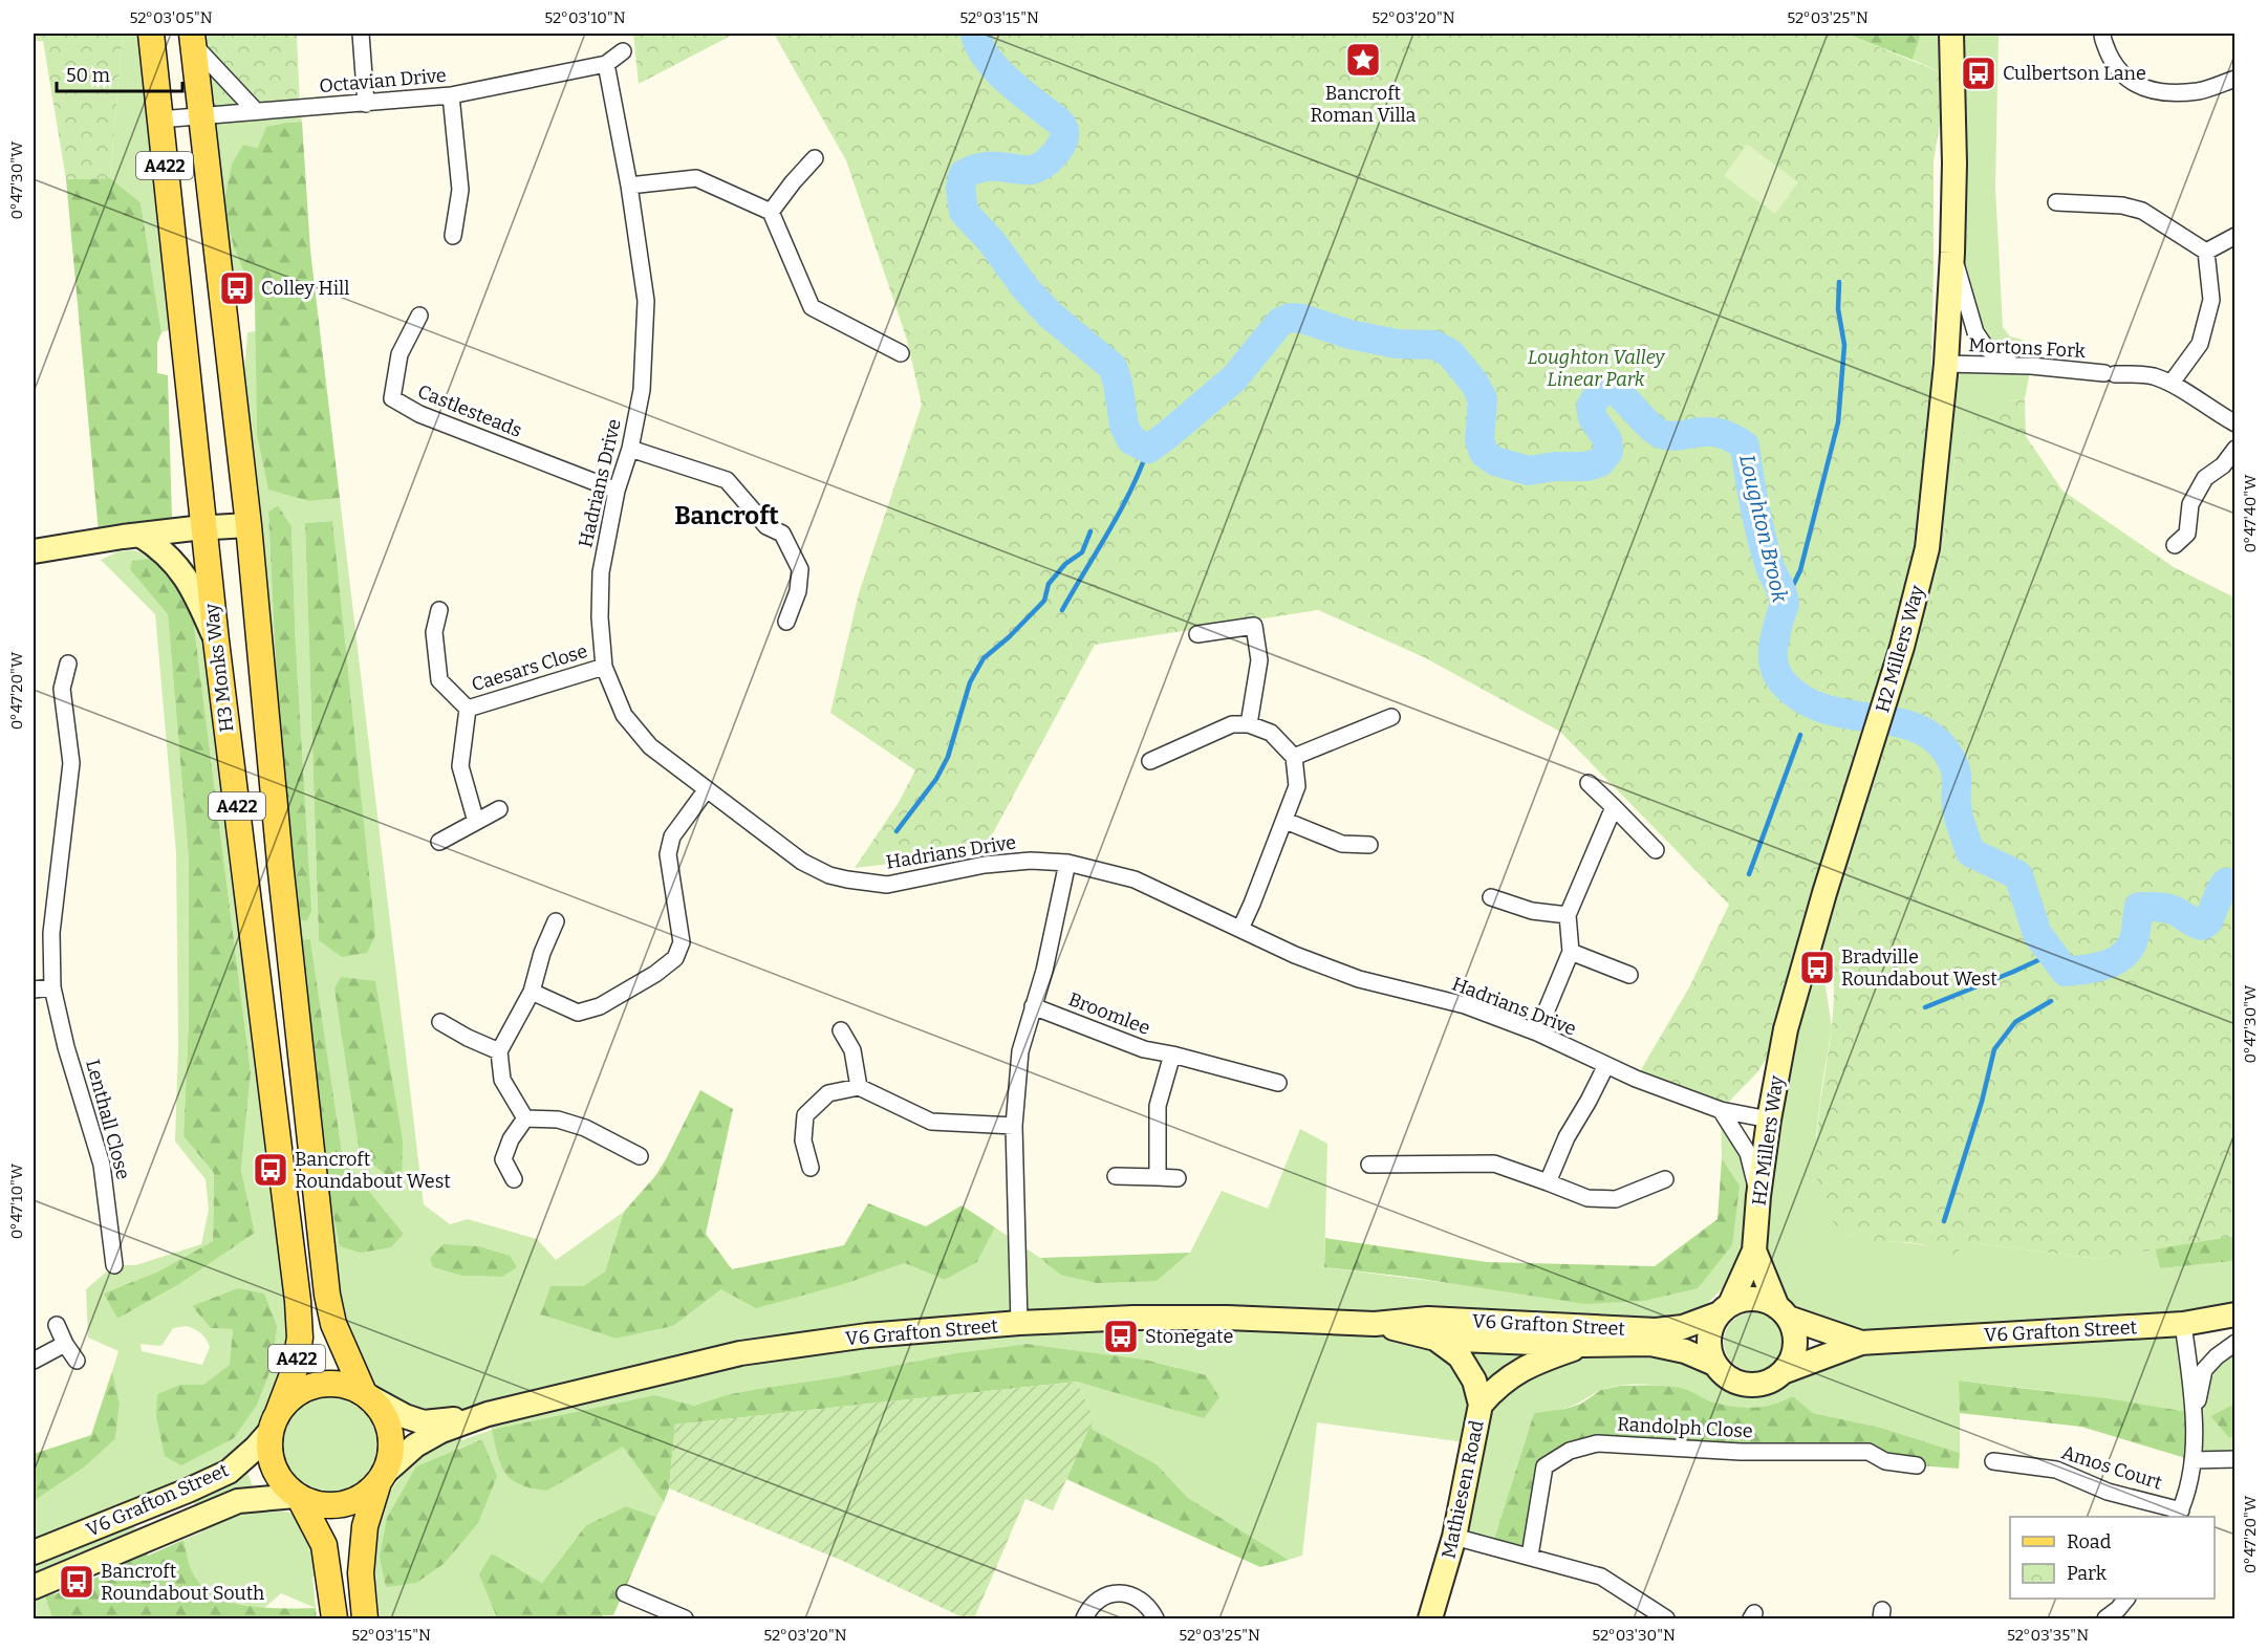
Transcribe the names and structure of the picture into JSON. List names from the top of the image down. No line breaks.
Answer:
{"streets":{"main road":["A422","H3 Monks Way"],"street":["Octavian Drive","Mortons Fork","Castlesteads","Hadrians Drive","H2 Millers Way","Caesars Close","Broomlee","Lenthall Close","V6 Grafton Street","Randolph Close","Amos Court","Mathiesen Road"]},"crossings":[["Octavian Drive","A422"],["Octavian Drive","Hadrians Drive"],["Octavian Drive","H3 Monks Way"],["A422","H3 Monks Way"],["A422","V6 Grafton Street"],["Mortons Fork","H2 Millers Way"],["Castlesteads","Hadrians Drive"],["Hadrians Drive","H2 Millers Way"],["Hadrians Drive","Caesars Close"],["H2 Millers Way","V6 Grafton Street"],["H3 Monks Way","V6 Grafton Street"],["V6 Grafton Street","Mathiesen Road"]],"districts":["Bancroft"],"water":["Loughton Brook"],"parks":["Loughton Valley Linear Park"],"places":{"place":["Bancroft Roman Villa"],"bus stop":["Culbertson Lane","Colley Hill","Bradville Roundabout West","Bancroft Roundabout West","Stonegate","Bancroft Roundabout South"]},"legend":["Road","Park"],"scale_bar":"50 m","coordinates":["52°03'05\"N","52°03'10\"N","52°03'15\"N","52°03'20\"N","52°03'25\"N","0°47'30\"W","0°47'40\"W","0°47'20\"W","0°47'10\"W","52°03'30\"N","52°03'35\"N"]}
